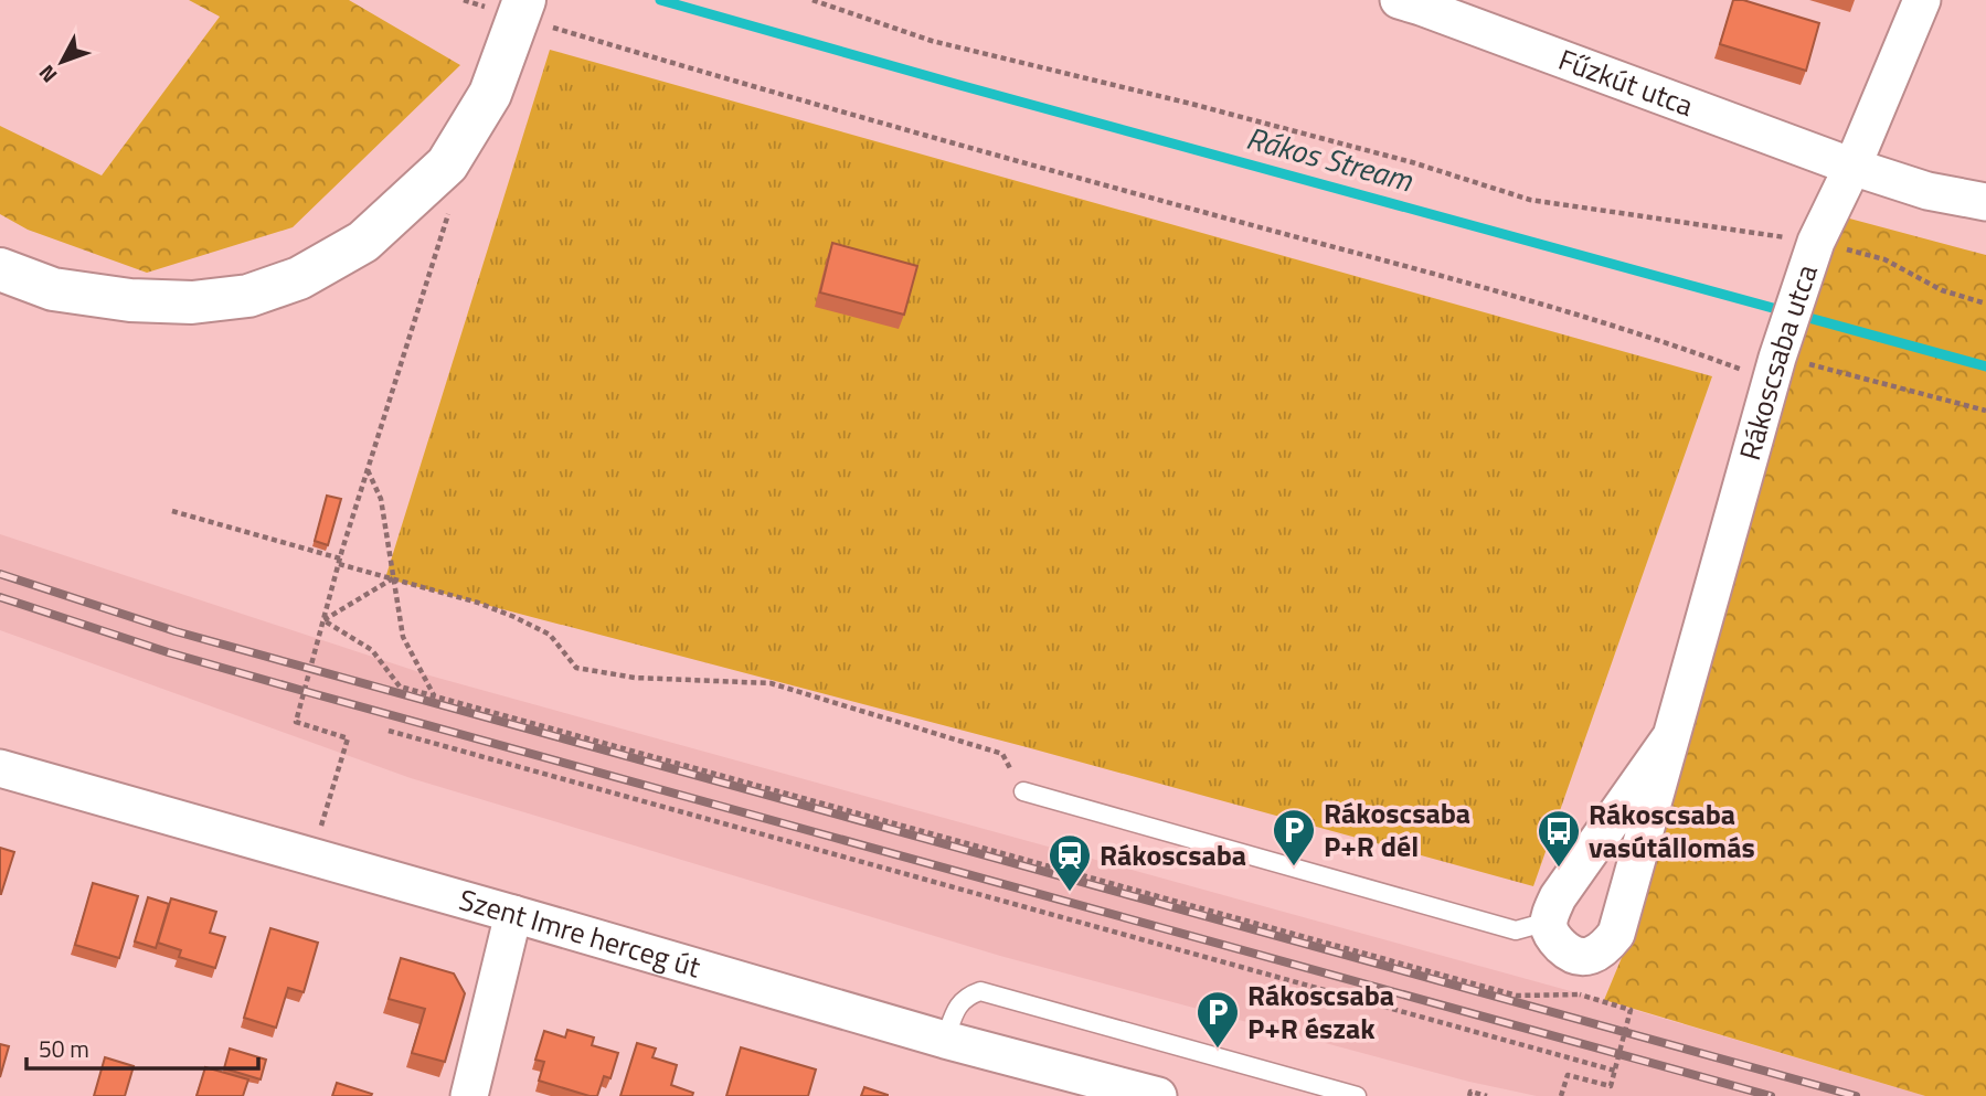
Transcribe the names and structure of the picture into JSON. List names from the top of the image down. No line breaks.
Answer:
{"streets":{"street":["Fűzkút utca","Rákoscsaba utca","Szent Imre herceg út"]},"crossings":[["Fűzkút utca","Rákoscsaba utca"]],"water":["Rákos Stream"],"places":{"parking":["Rákoscsaba P+R dél","Rákoscsaba P+R észak"],"bus stop":["Rákoscsaba vasútállomás"],"station":["Rákoscsaba"]},"scale_bar":"50 m","north":"bottom left"}
